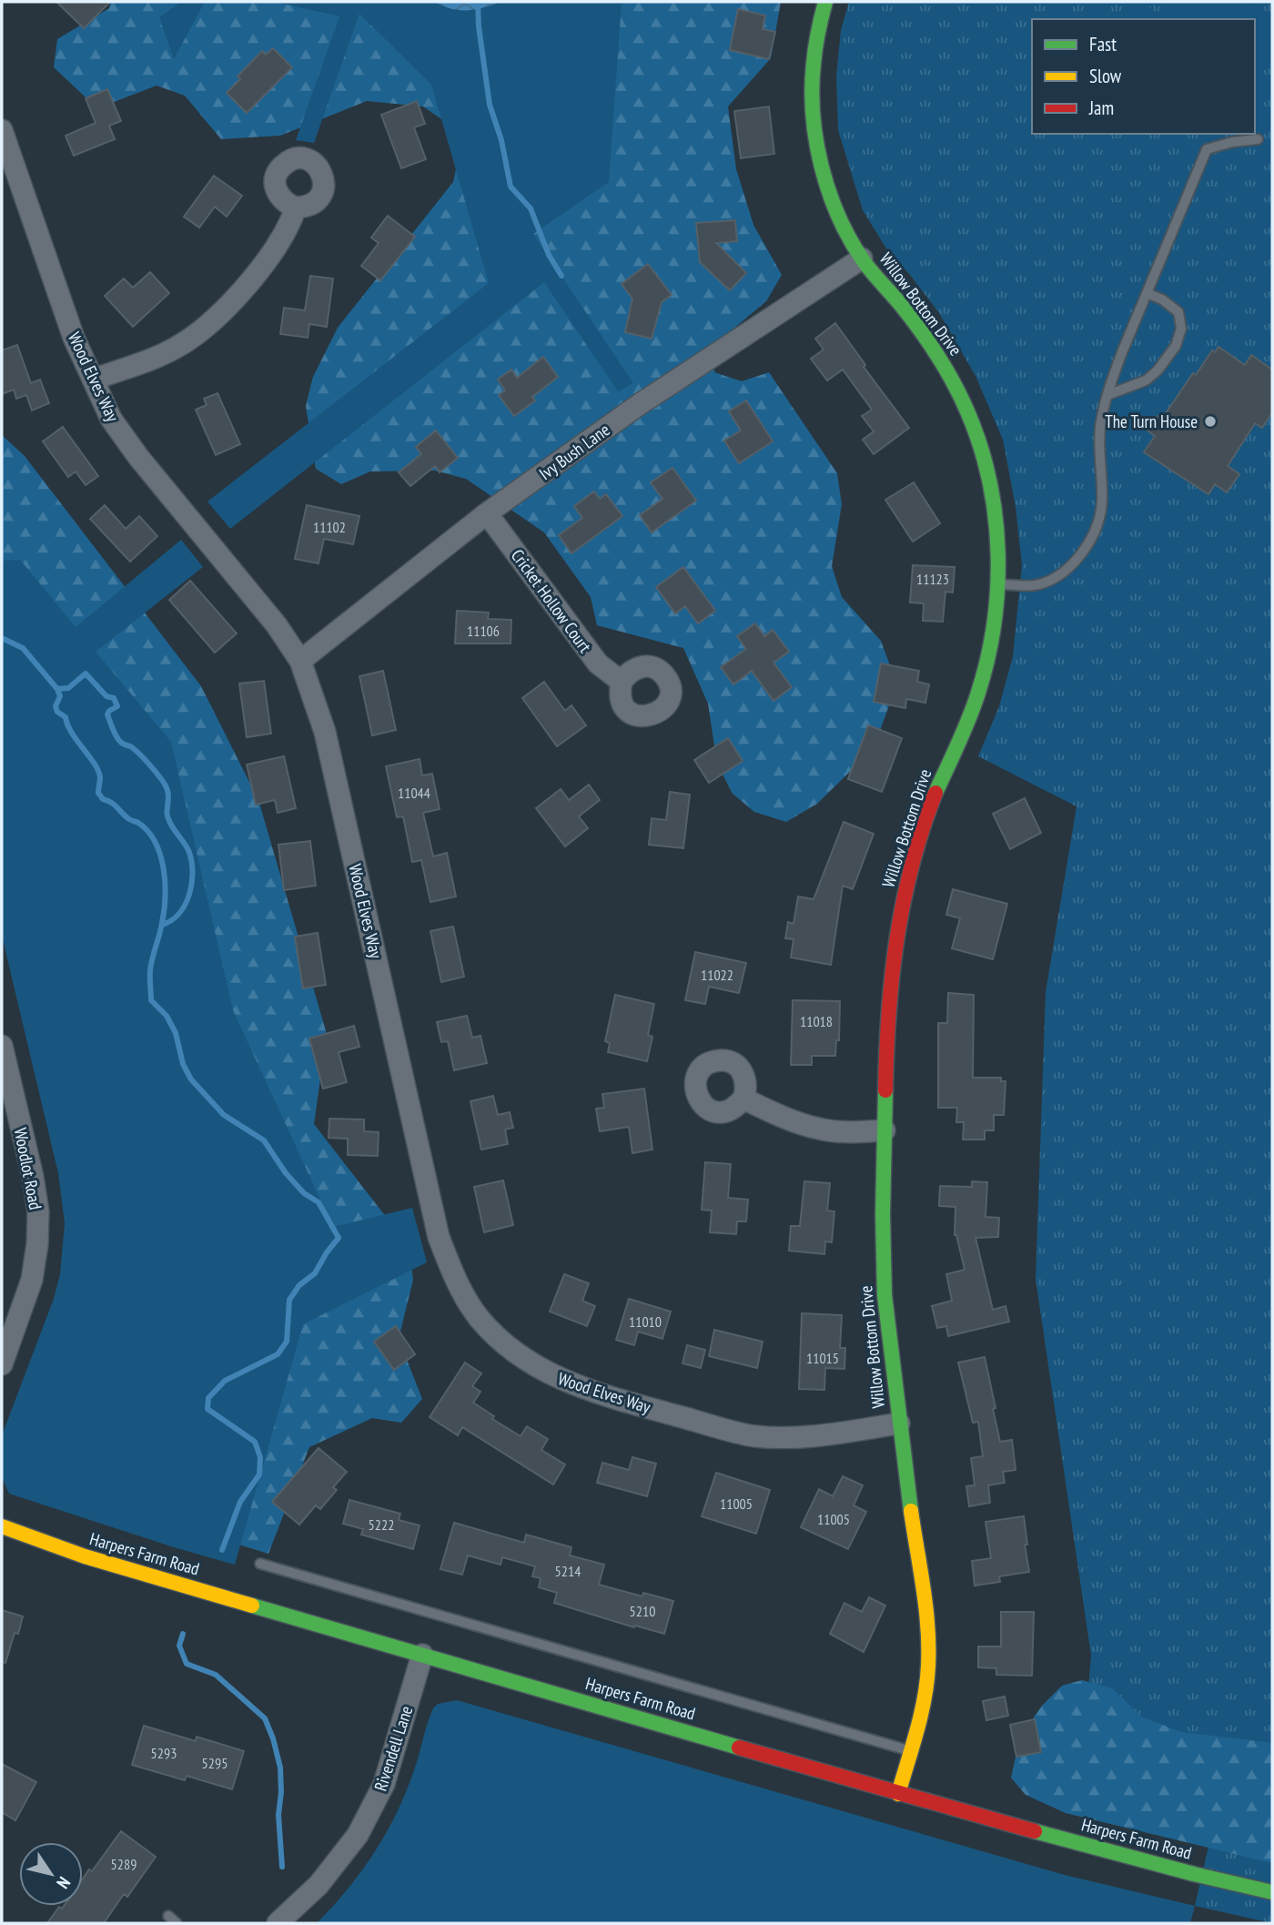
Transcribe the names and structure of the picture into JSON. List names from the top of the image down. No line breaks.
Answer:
{"streets":{"street":["Willow Bottom Drive","Wood Elves Way","Ivy Bush Lane","Cricket Hollow Court","Woodlot Road","Harpers Farm Road","Rivendell Lane"]},"crossings":[["Willow Bottom Drive","Wood Elves Way"],["Willow Bottom Drive","Ivy Bush Lane"],["Willow Bottom Drive","Harpers Farm Road"],["Wood Elves Way","Ivy Bush Lane"],["Ivy Bush Lane","Cricket Hollow Court"],["Harpers Farm Road","Rivendell Lane"]],"places":["The Turn House"],"house_numbers":["11102","11123","11106","11044","11022","11018","11010","11015","11005","11005","5222","5214","5210","5293","5295","5289"],"legend":["Fast","Slow","Jam"],"north":"bottom right"}
